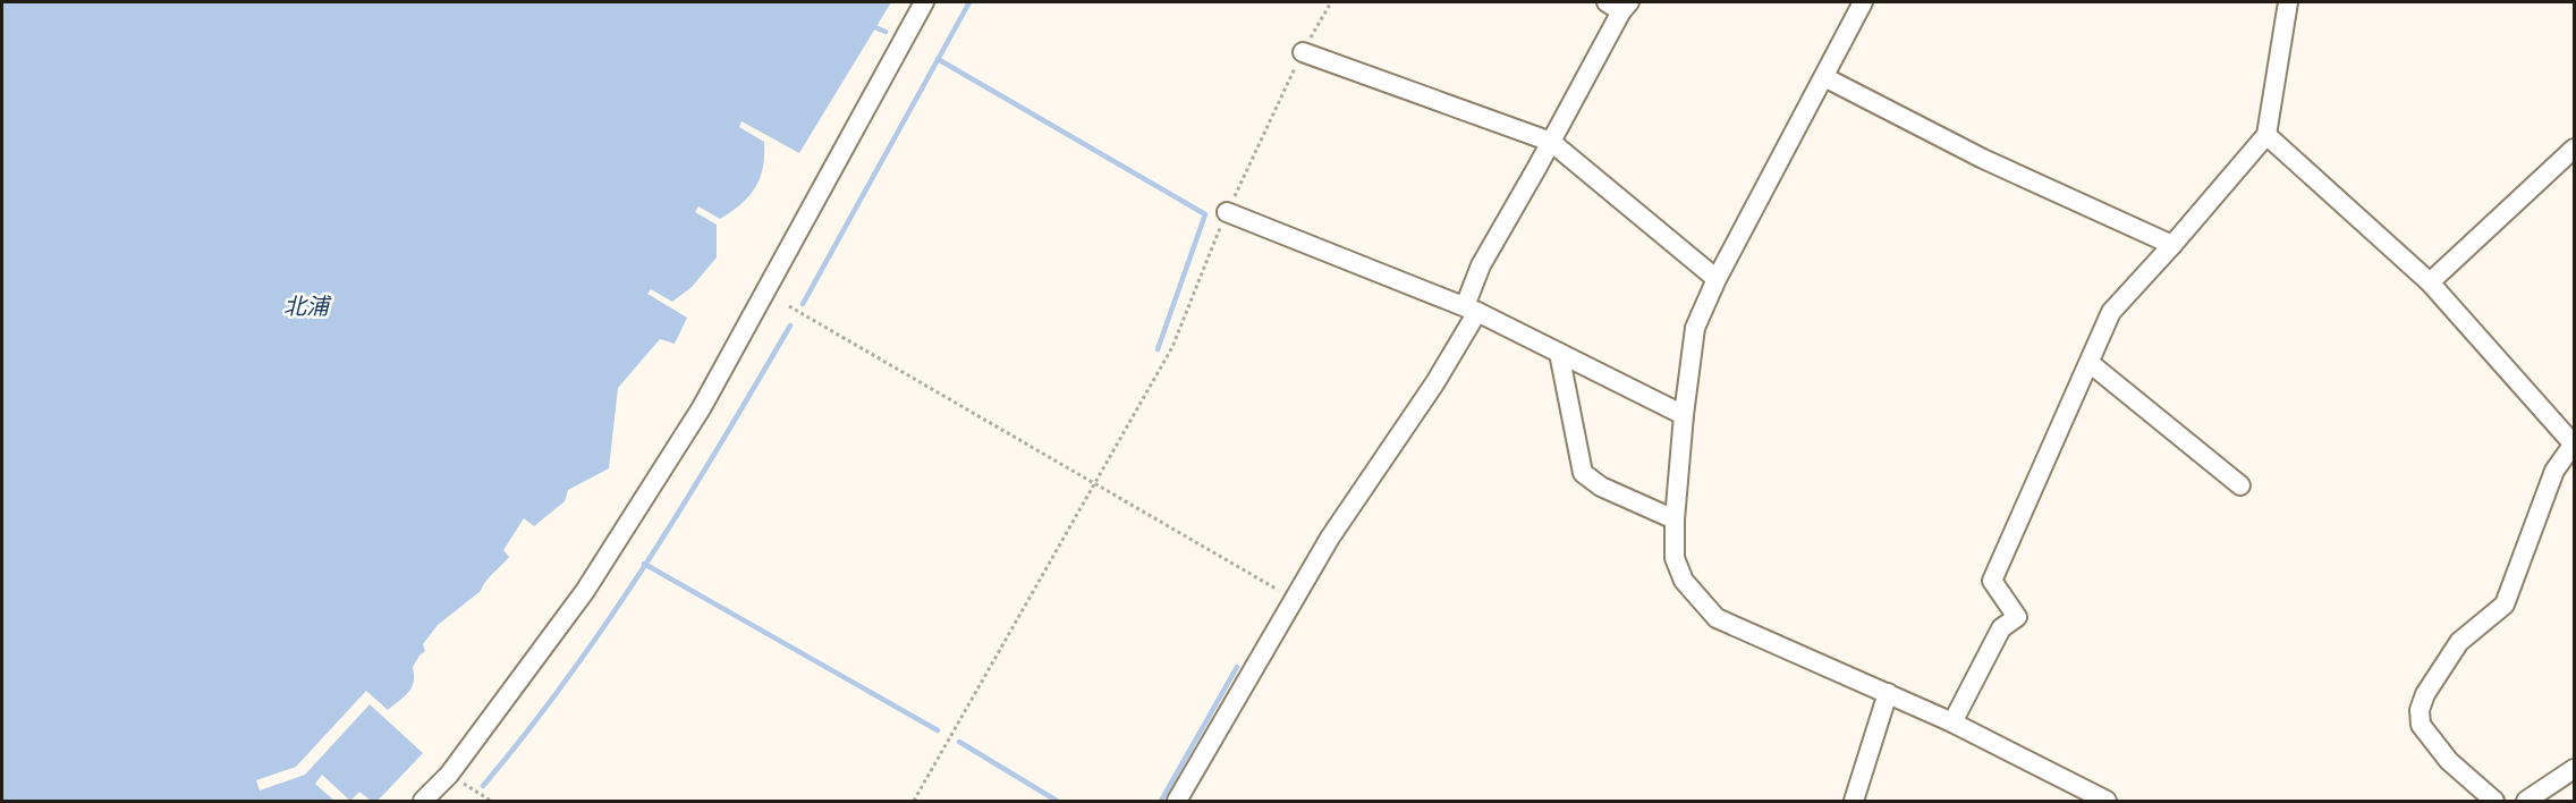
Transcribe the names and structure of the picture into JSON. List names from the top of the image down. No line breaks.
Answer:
{"water":["北浦"]}
